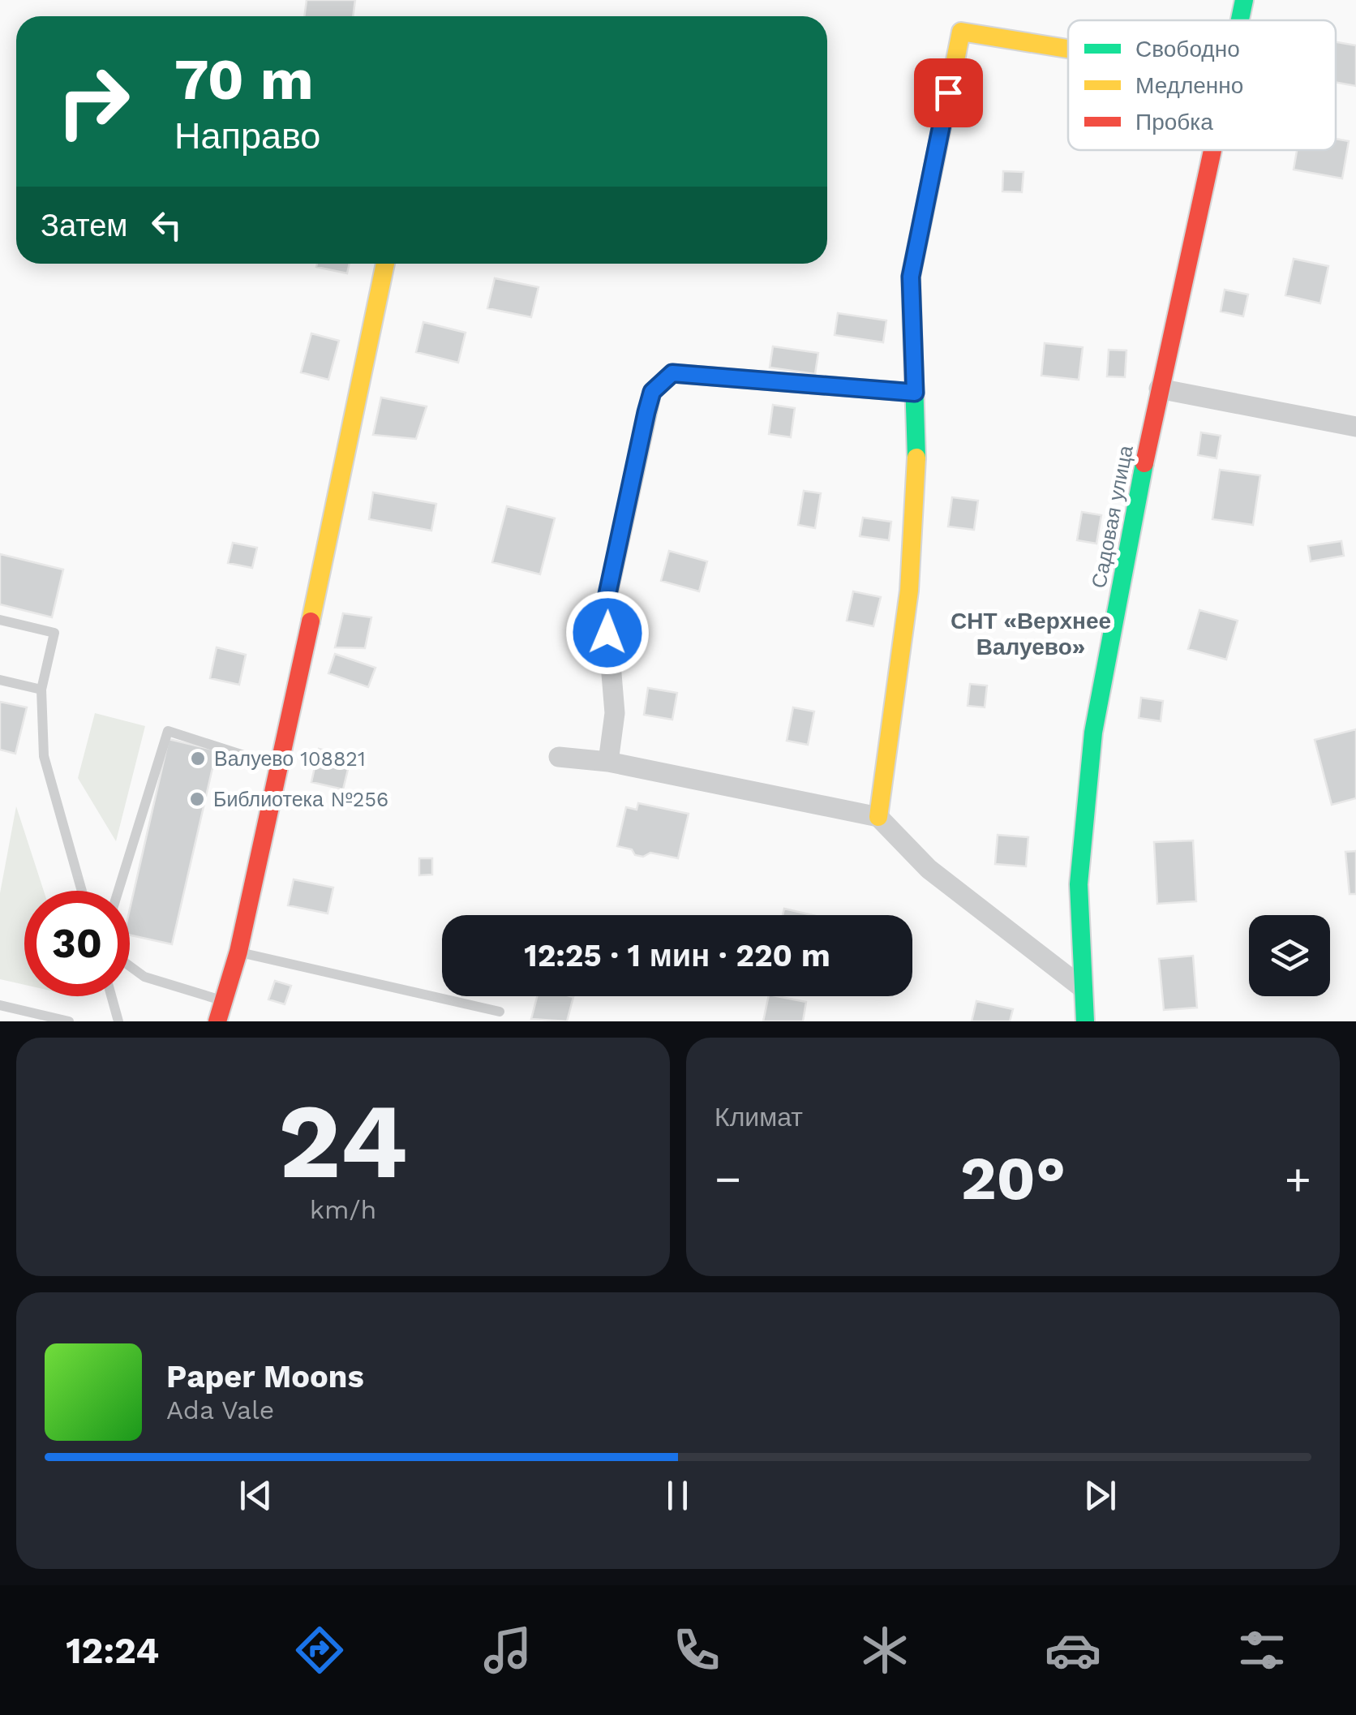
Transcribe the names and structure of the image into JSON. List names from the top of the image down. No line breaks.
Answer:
{"streets":{"street":["Садовая улица"]},"districts":["СНТ «Верхнее Валуево»"],"places":["Валуево 108821","Библиотека №256"],"legend":["Свободно","Медленно","Пробка"],"page":{"turn":["70 m","Направо"],"then":"Затем","limit":"30","trip":"12:25 · 1 мин · 220 m","tile":[["24","km/h"],"Климат"],"heat":["−","20°","+"],"song":["Paper Moons","Ada Vale"],"tabs":"12:24"}}
